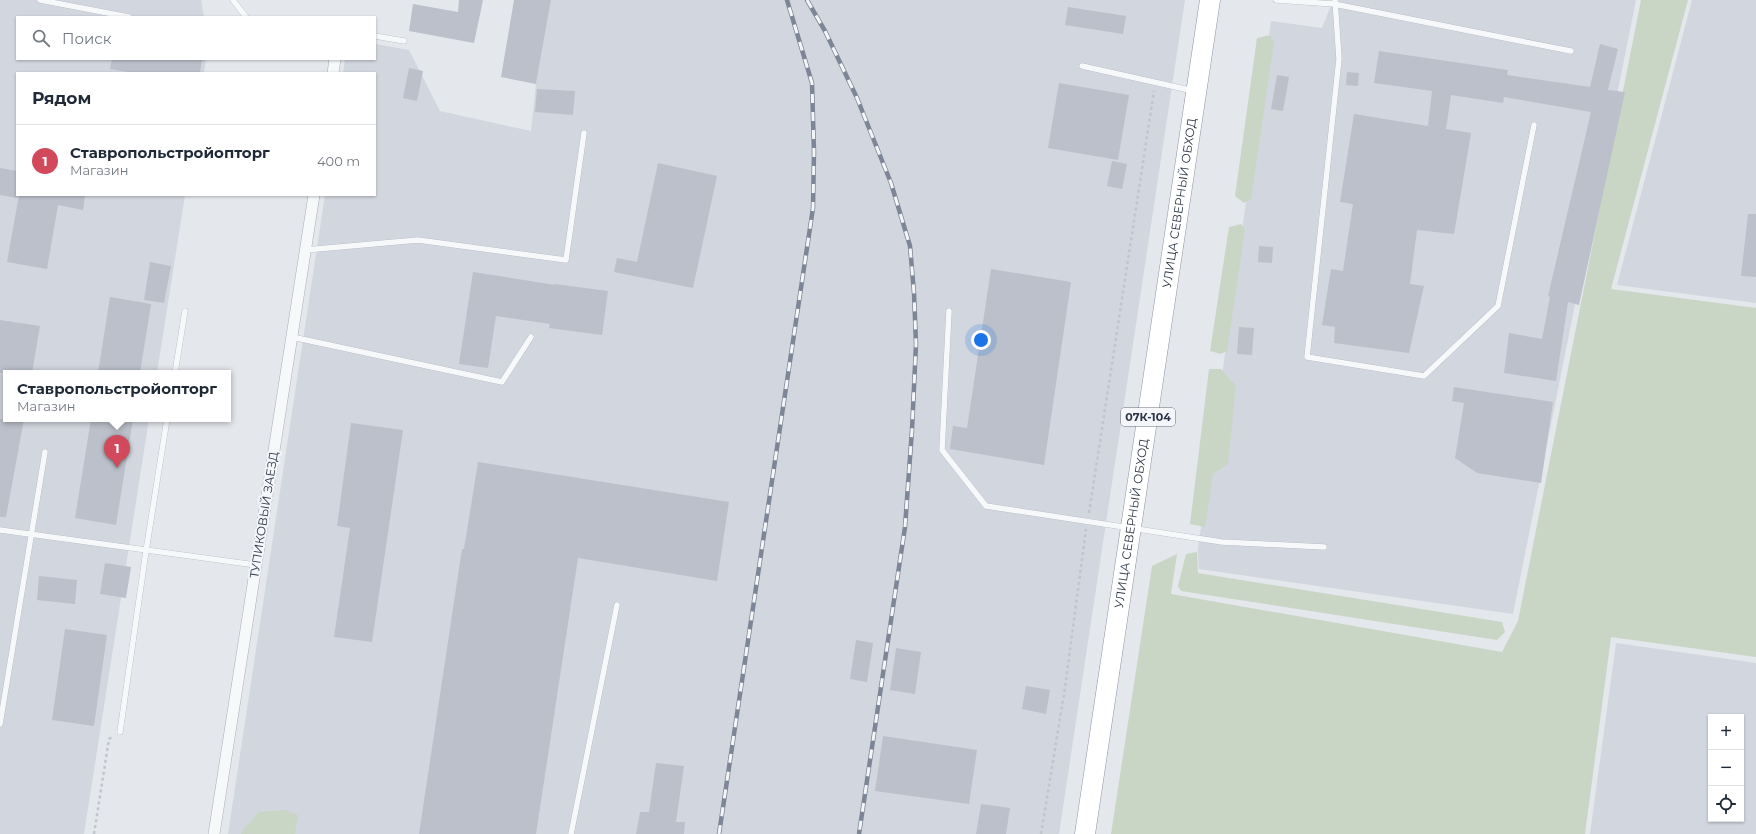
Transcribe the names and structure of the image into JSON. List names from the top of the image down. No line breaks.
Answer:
{"streets":{"highway":["УЛИЦА СЕВЕРНЫЙ ОБХОД","07К-104"],"street":["ТУПИКОВЫЙ ЗАЕЗД"]},"page":{"search":"Поиск","heading":"Рядом","list":[{"mark":"1","name":"Ставропольстройопторг","note":"Магазин","value":"400 m"}],"popup":["Ставропольстройопторг","Магазин"],"pins":"1","map_buttons":["+","−"]}}
